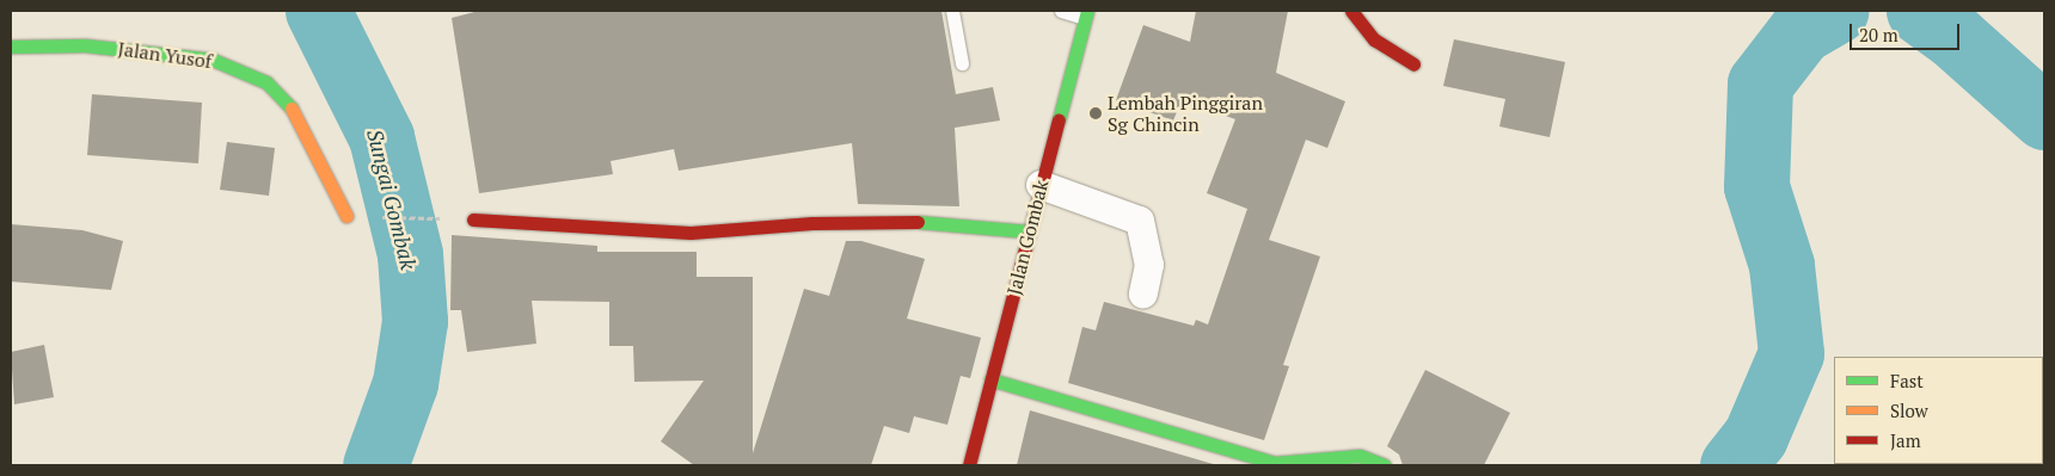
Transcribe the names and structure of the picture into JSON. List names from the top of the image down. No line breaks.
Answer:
{"streets":{"street":["Jalan Yusof","Jalan Gombak"]},"water":["Sungai Gombak"],"places":["Lembah Pinggiran Sg Chincin"],"legend":["Fast","Slow","Jam"],"scale_bar":"20 m"}
